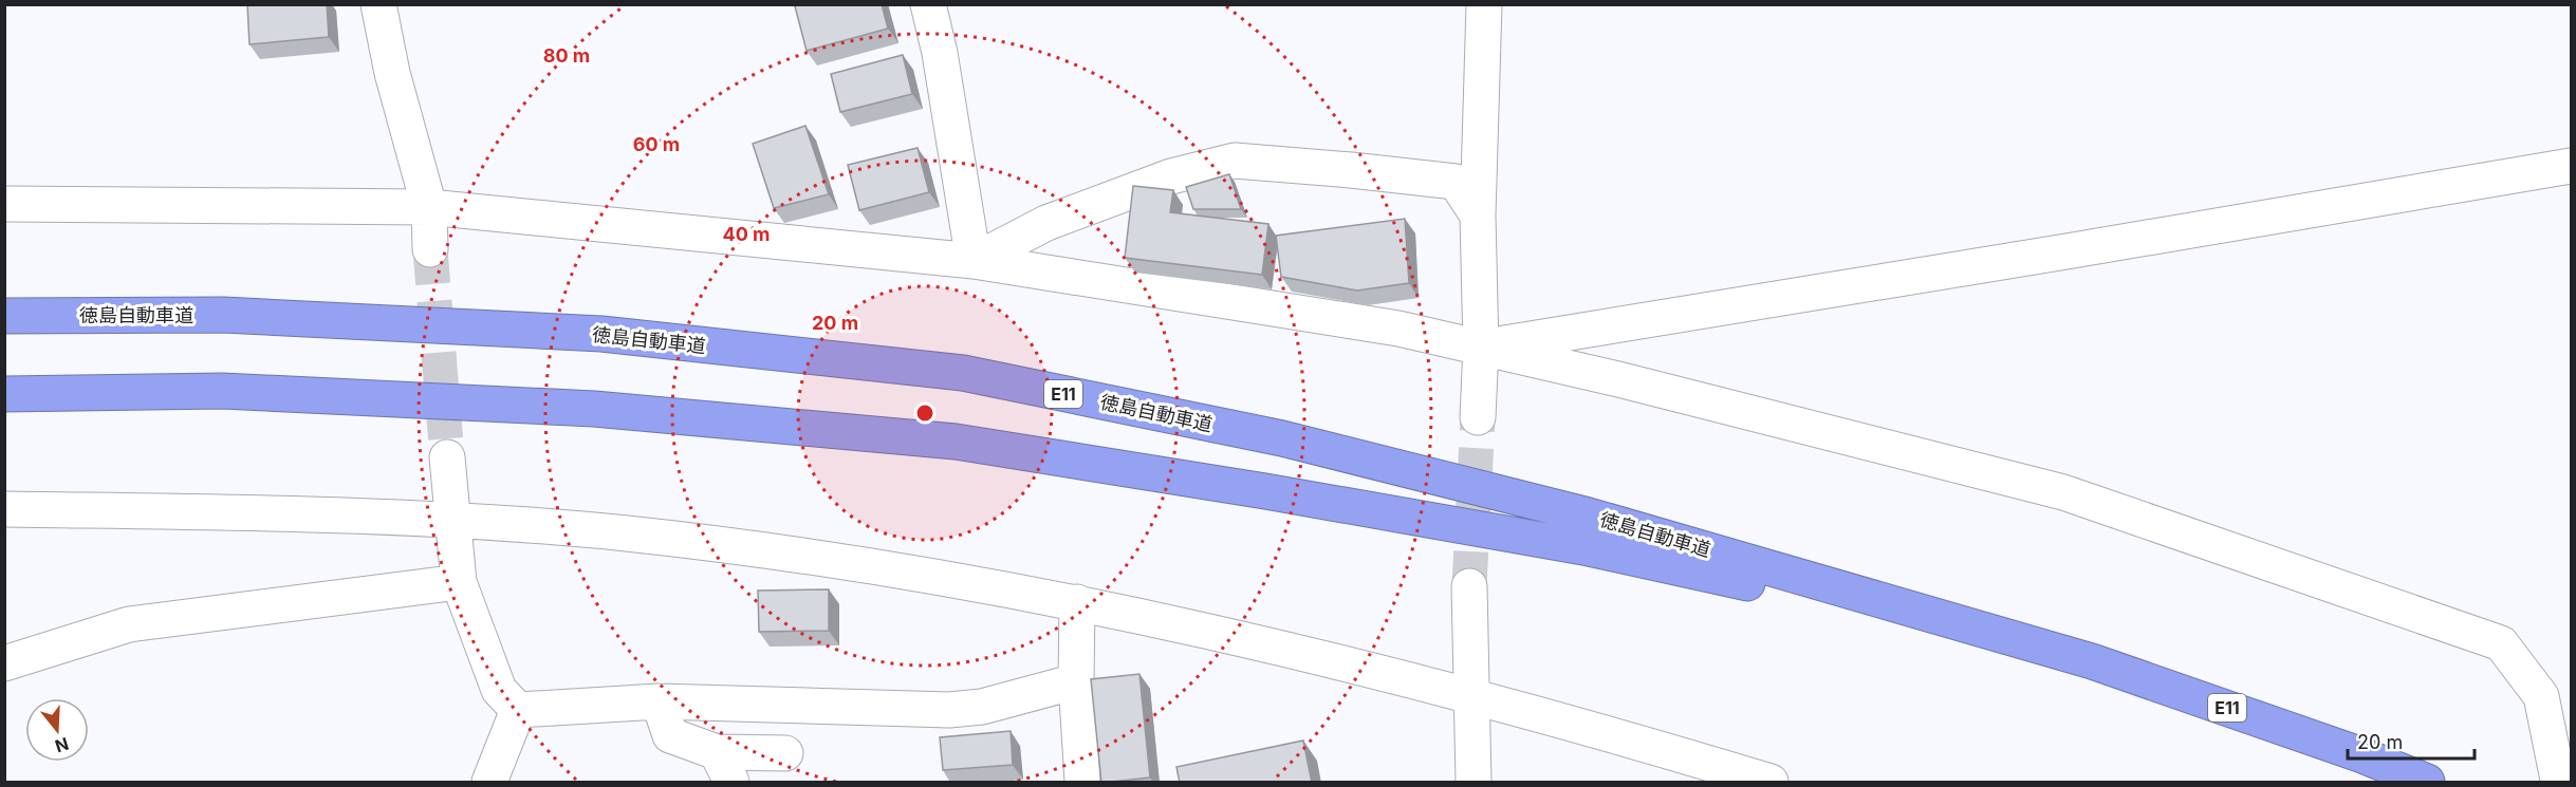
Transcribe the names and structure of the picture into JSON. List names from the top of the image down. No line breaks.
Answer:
{"streets":{"highway":["徳島自動車道","E11"]},"scale_bar":"20 m","north":"bottom","rings":["80 m","60 m","40 m","20 m"]}
